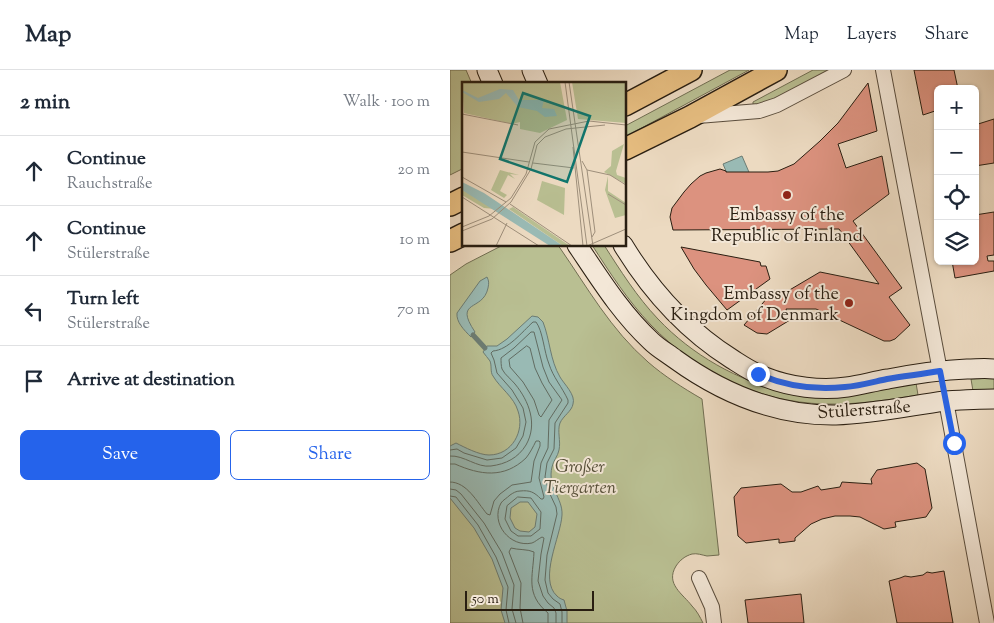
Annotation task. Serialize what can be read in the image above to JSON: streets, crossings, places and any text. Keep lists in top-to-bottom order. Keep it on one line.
{"streets":{"main road":["Stülerstraße"]},"parks":["Großer Tiergarten"],"places":["Embassy of the Republic of Finland","Embassy of the Kingdom of Denmark"],"scale_bar":"50 m","page":{"header":"Map","nav":["Map","Layers","Share"],"heading":["2 min","Walk · 100 m"],"map_buttons":["+","−"],"list":[["Continue","Rauchstraße","20 m"],["Continue","Stülerstraße","10 m"],["Turn left","Stülerstraße","70 m"],"Arrive at destination"],"buttons":["Save","Share"],"scale":"50 m"}}
